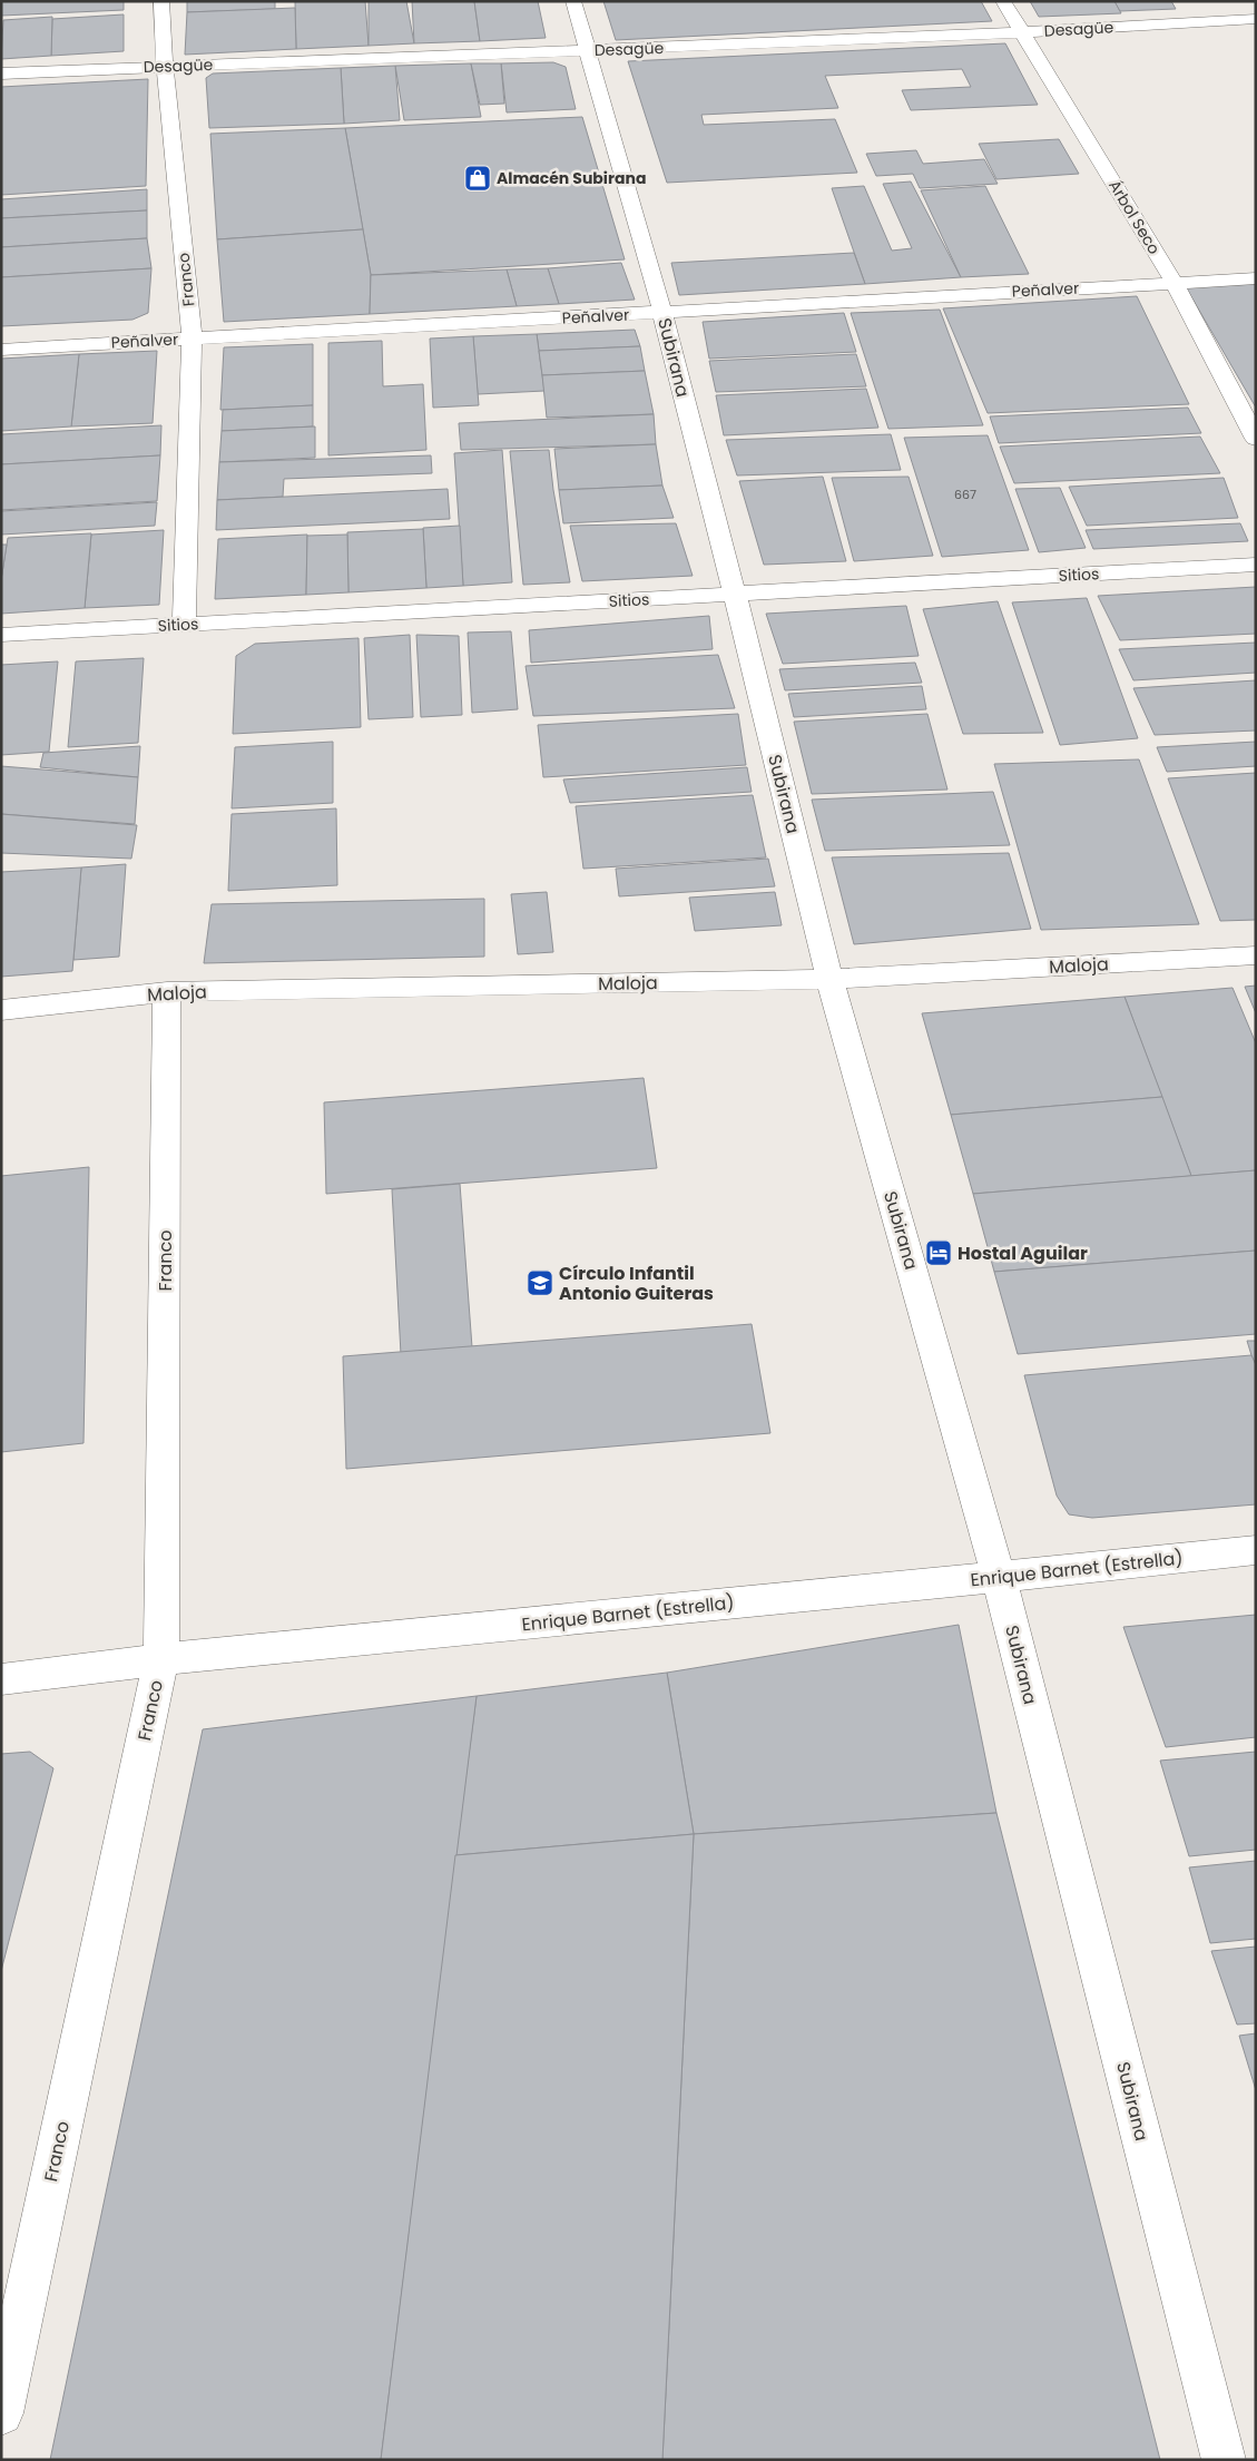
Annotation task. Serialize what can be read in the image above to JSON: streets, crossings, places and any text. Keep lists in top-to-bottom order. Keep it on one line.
{"streets":{"street":["Desagüe","Árbol Seco","Franco","Peñalver","Subirana","Sitios","Maloja","Enrique Barnet (Estrella)"]},"crossings":[["Desagüe","Árbol Seco"],["Desagüe","Franco"],["Desagüe","Subirana"],["Árbol Seco","Peñalver"],["Franco","Peñalver"],["Franco","Sitios"],["Franco","Maloja"],["Franco","Enrique Barnet (Estrella)"],["Peñalver","Subirana"],["Subirana","Sitios"],["Subirana","Maloja"],["Subirana","Enrique Barnet (Estrella)"]],"places":{"shop":["Almacén Subirana"],"hotel":["Hostal Aguilar"],"school or university":["Círculo Infantil Antonio Guiteras"]},"house_numbers":["667"]}
